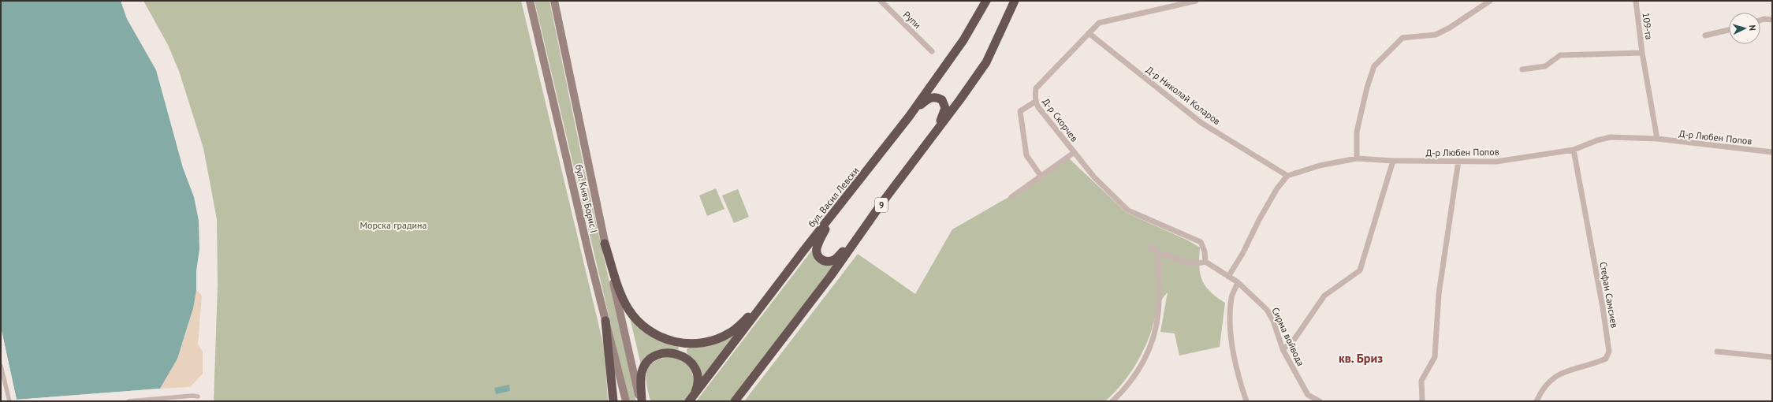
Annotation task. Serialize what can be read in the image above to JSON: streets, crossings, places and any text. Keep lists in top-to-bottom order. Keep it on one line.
{"streets":{"highway":["бул. Васил Левски","9"],"main road":["бул. Княз Борис I"],"street":["Рупи","109-та","Д-р Николай Коларов","Д-р Скорчев","Д-р Любен Попов","Стефан Самсиев","Сирма войвода"]},"crossings":[["109-та","Д-р Любен Попов"],["Д-р Николай Коларов","Д-р Скорчев"],["Д-р Николай Коларов","Д-р Любен Попов"],["Д-р Скорчев","Сирма войвода"],["Д-р Любен Попов","Стефан Самсиев"]],"districts":["кв. Бриз"],"parks":["Морска градина"],"north":"right"}
